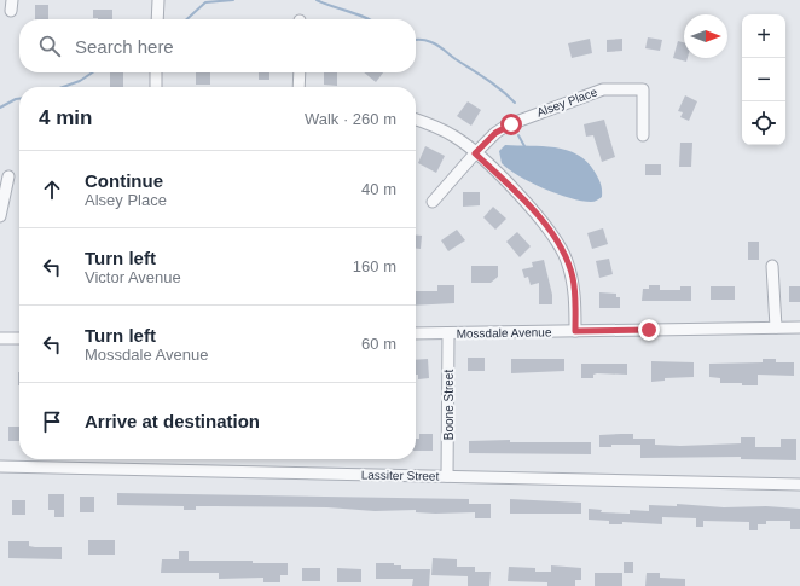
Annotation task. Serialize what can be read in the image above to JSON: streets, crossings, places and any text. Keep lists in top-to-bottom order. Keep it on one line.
{"streets":{"street":["Alsey Place","Mossdale Avenue","Boone Street","Lassiter Street"]},"crossings":[["Mossdale Avenue","Boone Street"],["Boone Street","Lassiter Street"]],"north":"right","page":{"map_buttons":["+","−"],"search":"Search here","heading":["4 min","Walk · 260 m"],"list":[["Continue","Alsey Place","40 m"],["Turn left","Victor Avenue","160 m"],["Turn left","Mossdale Avenue","60 m"],"Arrive at destination"]}}
